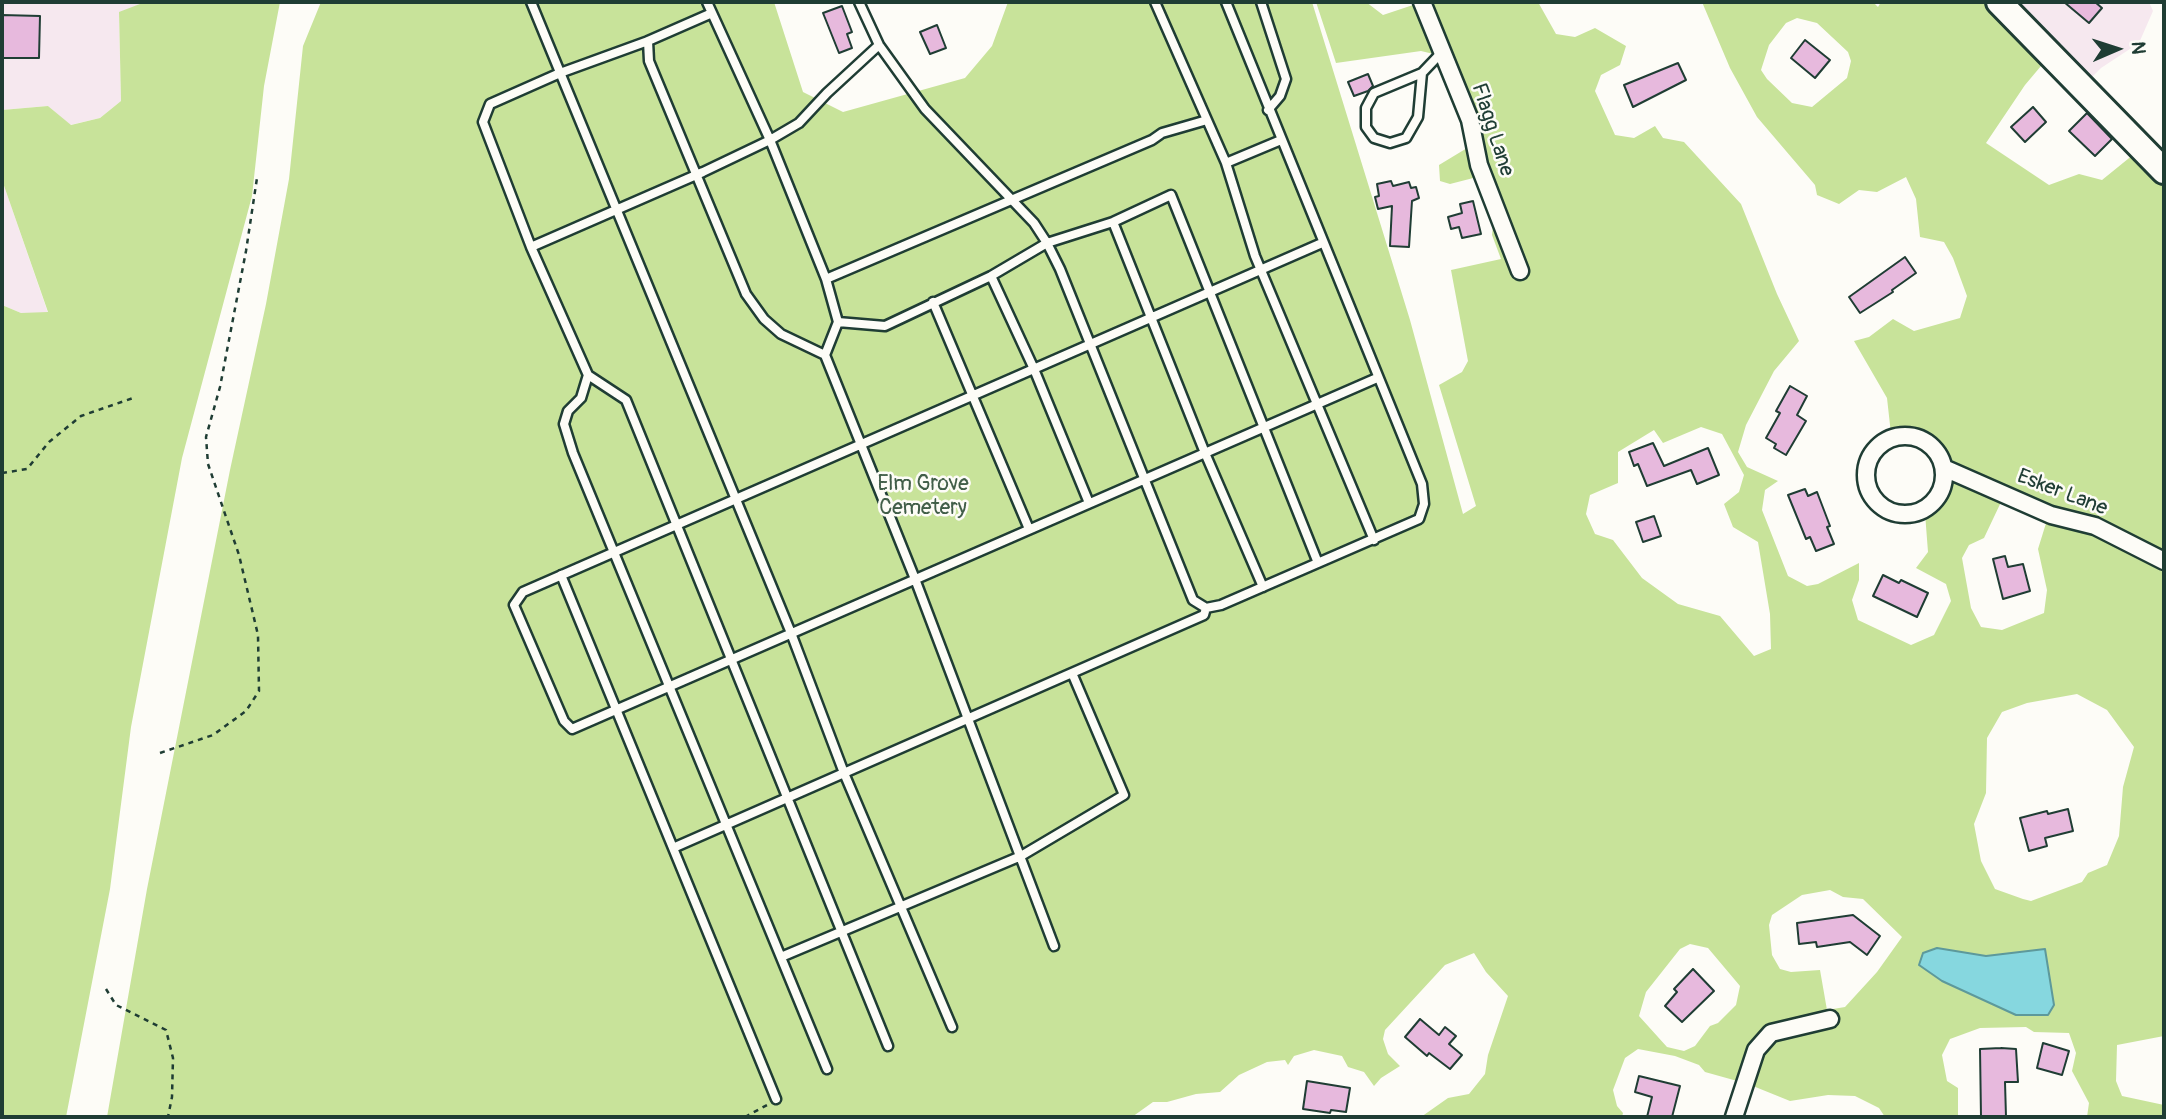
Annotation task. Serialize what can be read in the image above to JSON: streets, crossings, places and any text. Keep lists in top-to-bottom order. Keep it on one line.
{"streets":{"street":["Flagg Lane","Esker Lane"]},"parks":["Elm Grove Cemetery"],"north":"right"}
